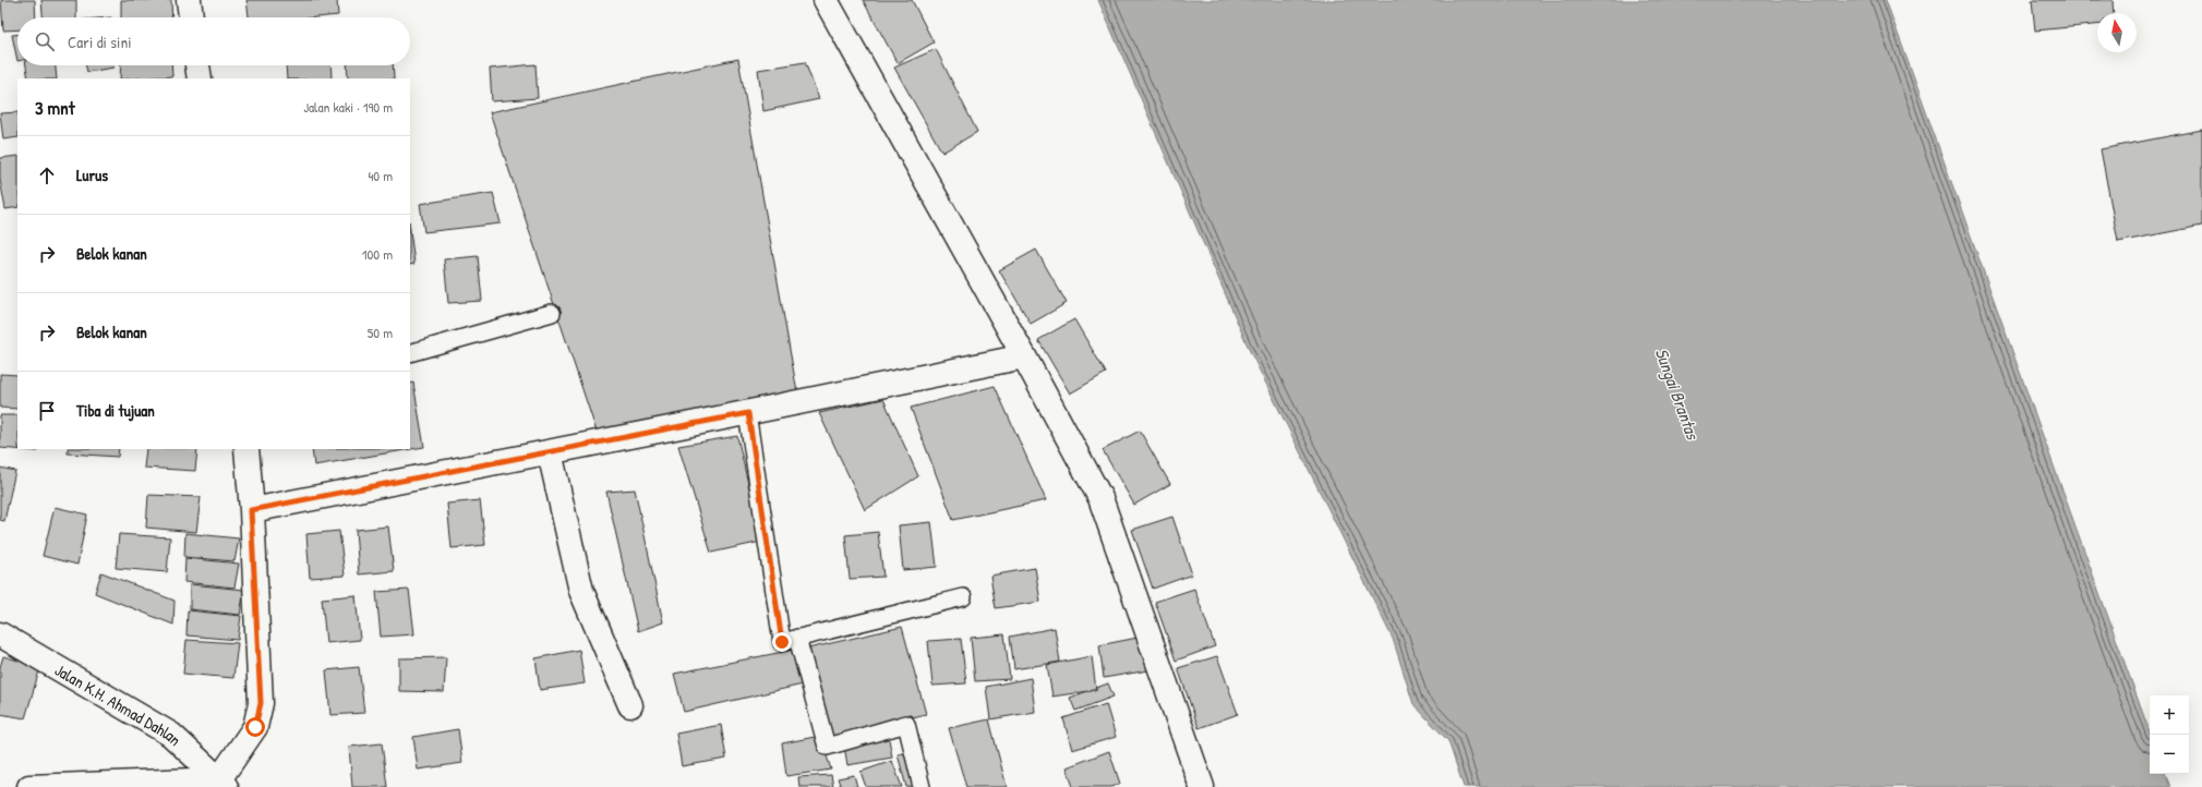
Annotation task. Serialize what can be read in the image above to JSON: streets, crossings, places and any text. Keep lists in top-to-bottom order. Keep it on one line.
{"streets":{"street":["Jalan K.H. Ahmad Dahlan"]},"water":["Sungai Brantas"],"north":"top","page":{"search":"Cari di sini","heading":["3 mnt","Jalan kaki · 190 m"],"list":[["Lurus","40 m"],["Belok kanan","100 m"],["Belok kanan","50 m"],"Tiba di tujuan"],"map_buttons":["+","−"]}}
